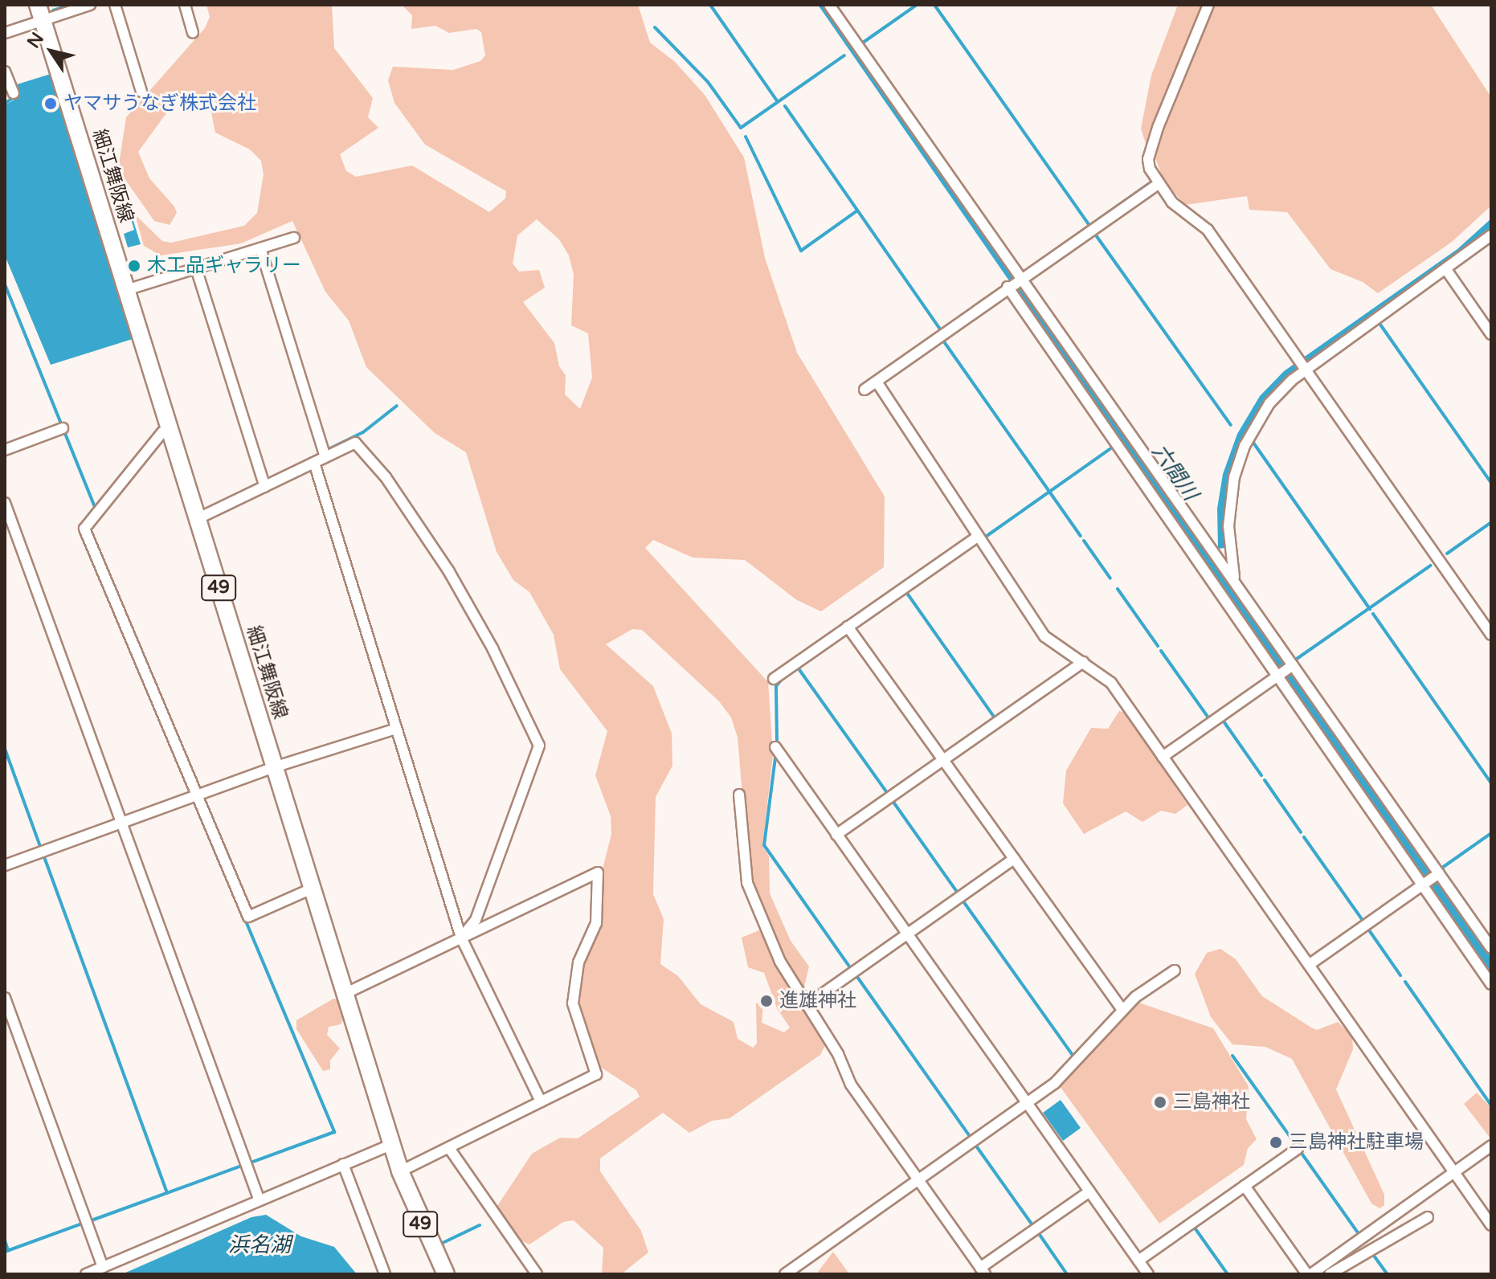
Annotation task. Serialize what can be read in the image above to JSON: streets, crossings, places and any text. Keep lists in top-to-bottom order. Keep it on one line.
{"streets":{"main road":["細江舞阪線","49"]},"water":["六間川","浜名湖"],"places":["ヤマサうなぎ株式会社","木工品ギャラリー","進雄神社","三島神社","三島神社駐車場"],"north":"top left"}
